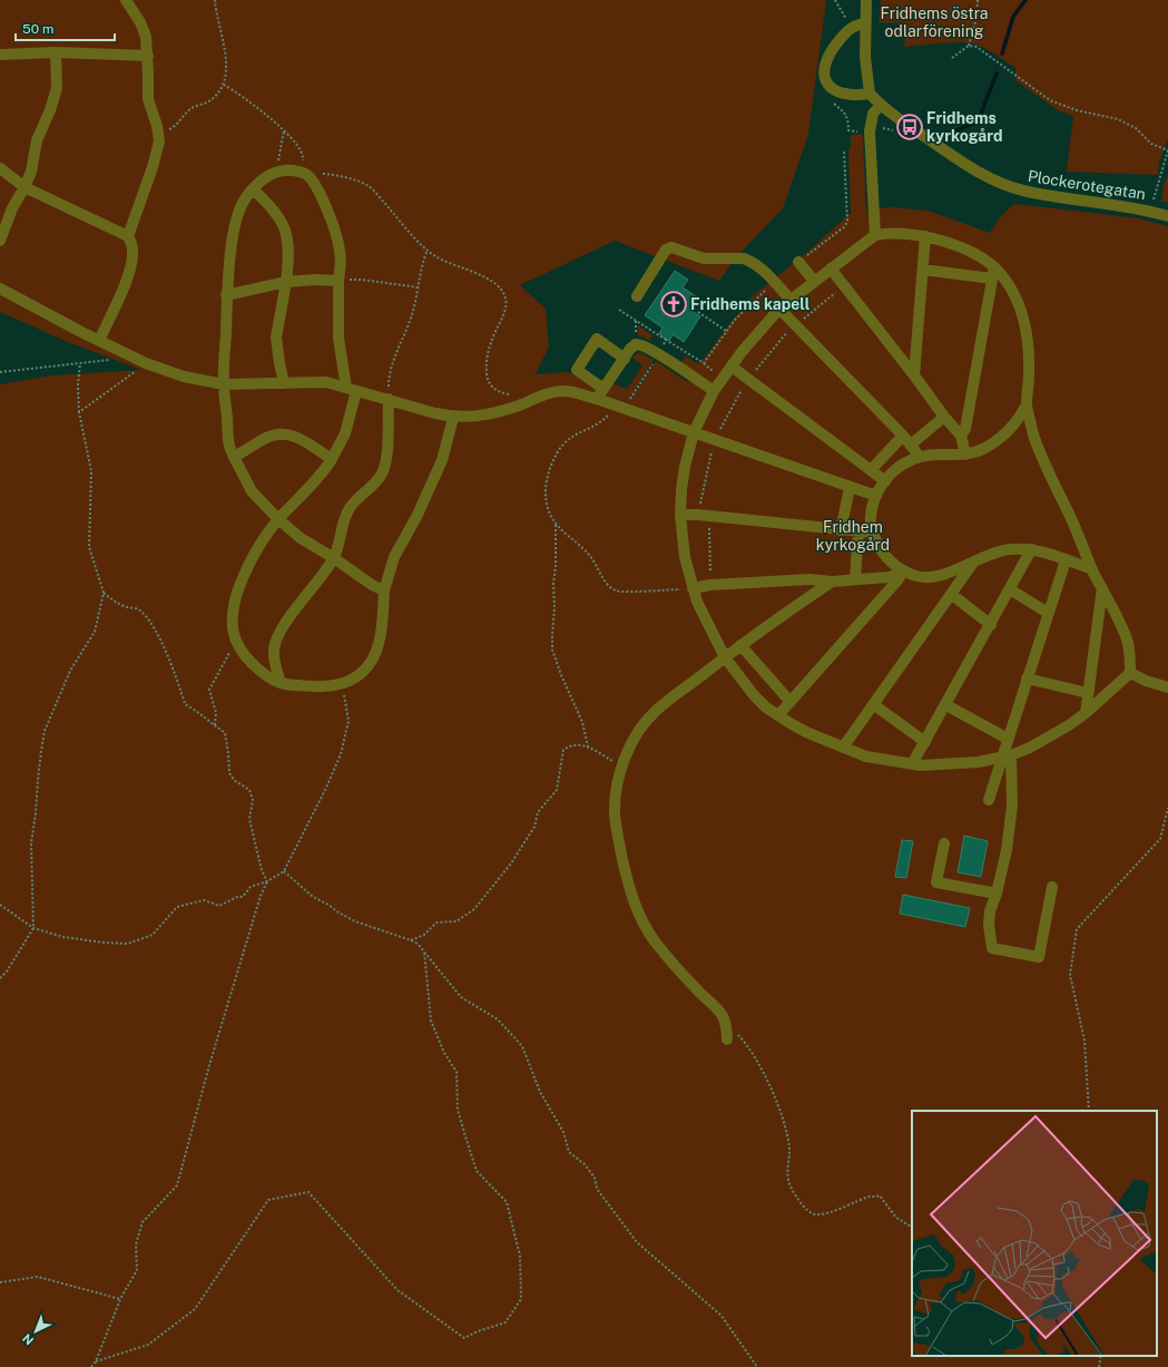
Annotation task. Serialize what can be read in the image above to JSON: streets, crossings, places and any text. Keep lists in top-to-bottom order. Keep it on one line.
{"streets":{"street":["Plockerotegatan"]},"parks":["Fridhems östra odlarförening","Fridhem kyrkogård"],"places":{"bus stop":["Fridhems kyrkogård"],"church":["Fridhems kapell"]},"scale_bar":"50 m","north":"bottom left"}
